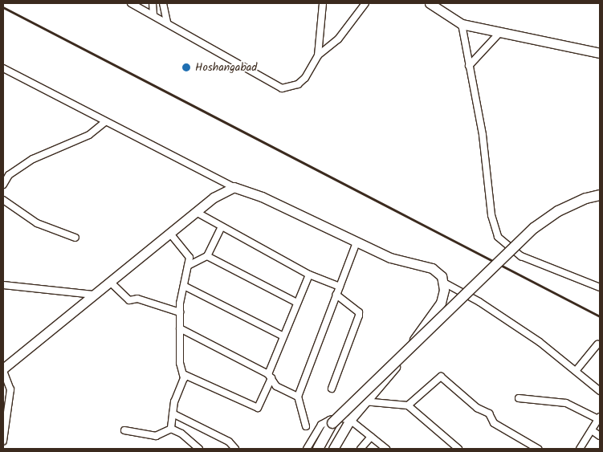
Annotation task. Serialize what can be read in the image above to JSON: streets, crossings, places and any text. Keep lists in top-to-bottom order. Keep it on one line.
{"places":["Hoshangabad"]}
